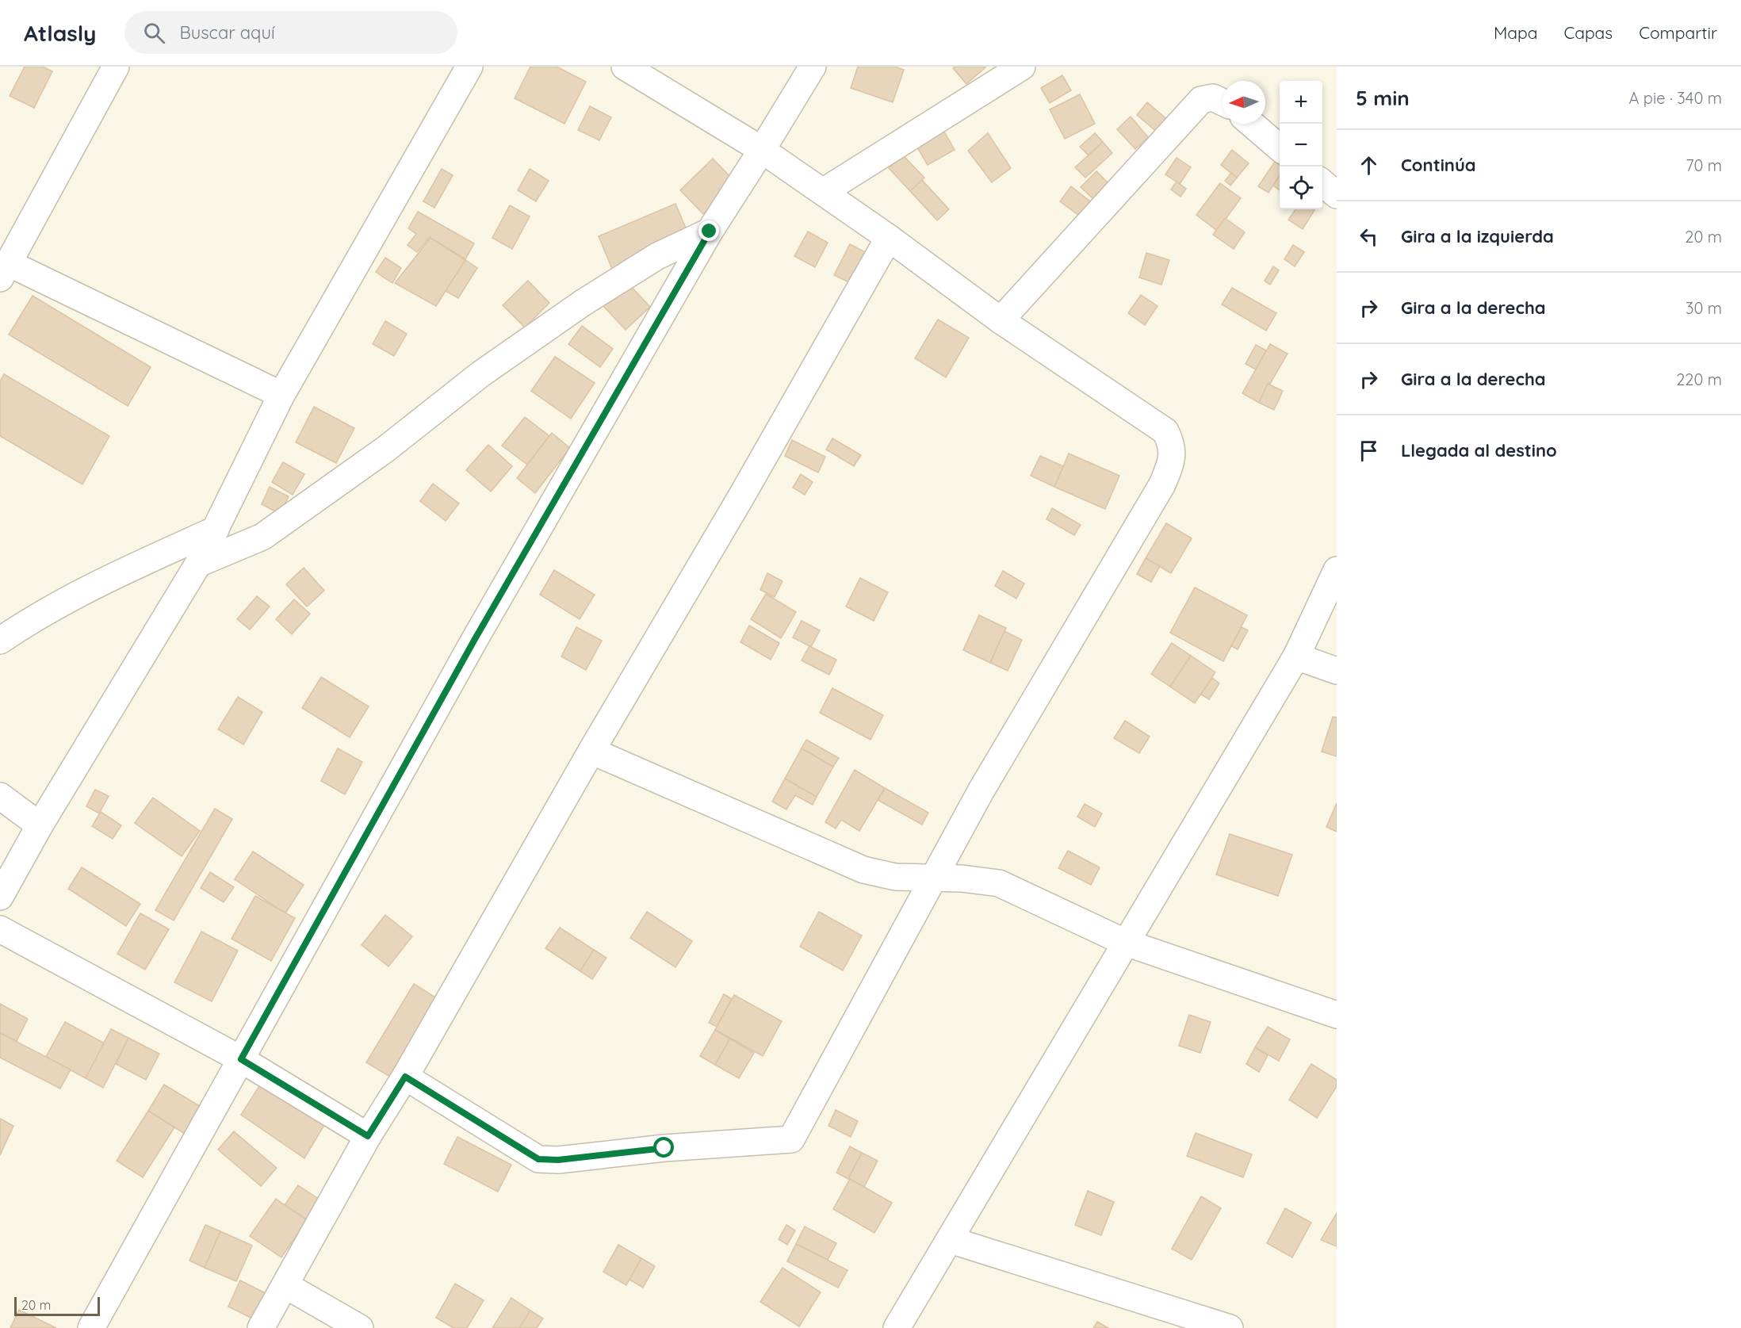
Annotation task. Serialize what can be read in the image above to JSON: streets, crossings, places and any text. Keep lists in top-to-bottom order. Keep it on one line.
{"scale_bar":"20 m","north":"left","page":{"header":"Atlasly","search":"Buscar aquí","nav":["Mapa","Capas","Compartir"],"heading":["5 min","A pie · 340 m"],"map_buttons":["+","−"],"list":[["Continúa","70 m"],["Gira a la izquierda","20 m"],["Gira a la derecha","30 m"],["Gira a la derecha","220 m"],"Llegada al destino"],"scale":"20 m"}}
